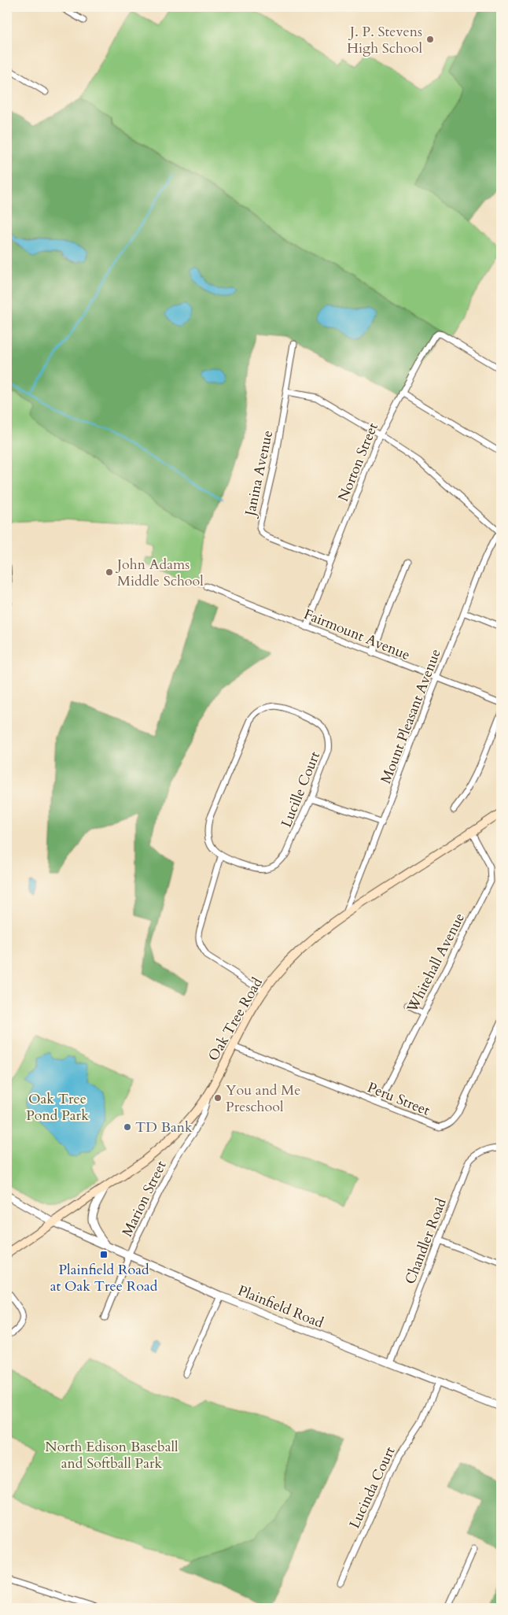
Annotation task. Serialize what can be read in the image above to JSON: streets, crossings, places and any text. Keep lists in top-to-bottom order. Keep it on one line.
{"streets":{"main road":["Oak Tree Road"],"street":["Norton Street","Janina Avenue","Fairmount Avenue","Mount Pleasant Avenue","Lucille Court","Whitehall Avenue","Peru Street","Marion Street","Chandler Road","Plainfield Road","Lucinda Court"]},"crossings":[["Norton Street","Janina Avenue"],["Norton Street","Fairmount Avenue"],["Fairmount Avenue","Mount Pleasant Avenue"],["Mount Pleasant Avenue","Oak Tree Road"],["Whitehall Avenue","Oak Tree Road"],["Whitehall Avenue","Peru Street"],["Oak Tree Road","Peru Street"],["Oak Tree Road","Marion Street"],["Oak Tree Road","Plainfield Road"],["Marion Street","Plainfield Road"],["Chandler Road","Plainfield Road"],["Plainfield Road","Lucinda Court"]],"parks":["Oak Tree Pond Park","North Edison Baseball and Softball Park"],"places":{"other":["J. P. Stevens High School","John Adams Middle School","You and Me Preschool","TD Bank"],"transit":["Plainfield Road at Oak Tree Road"]}}
